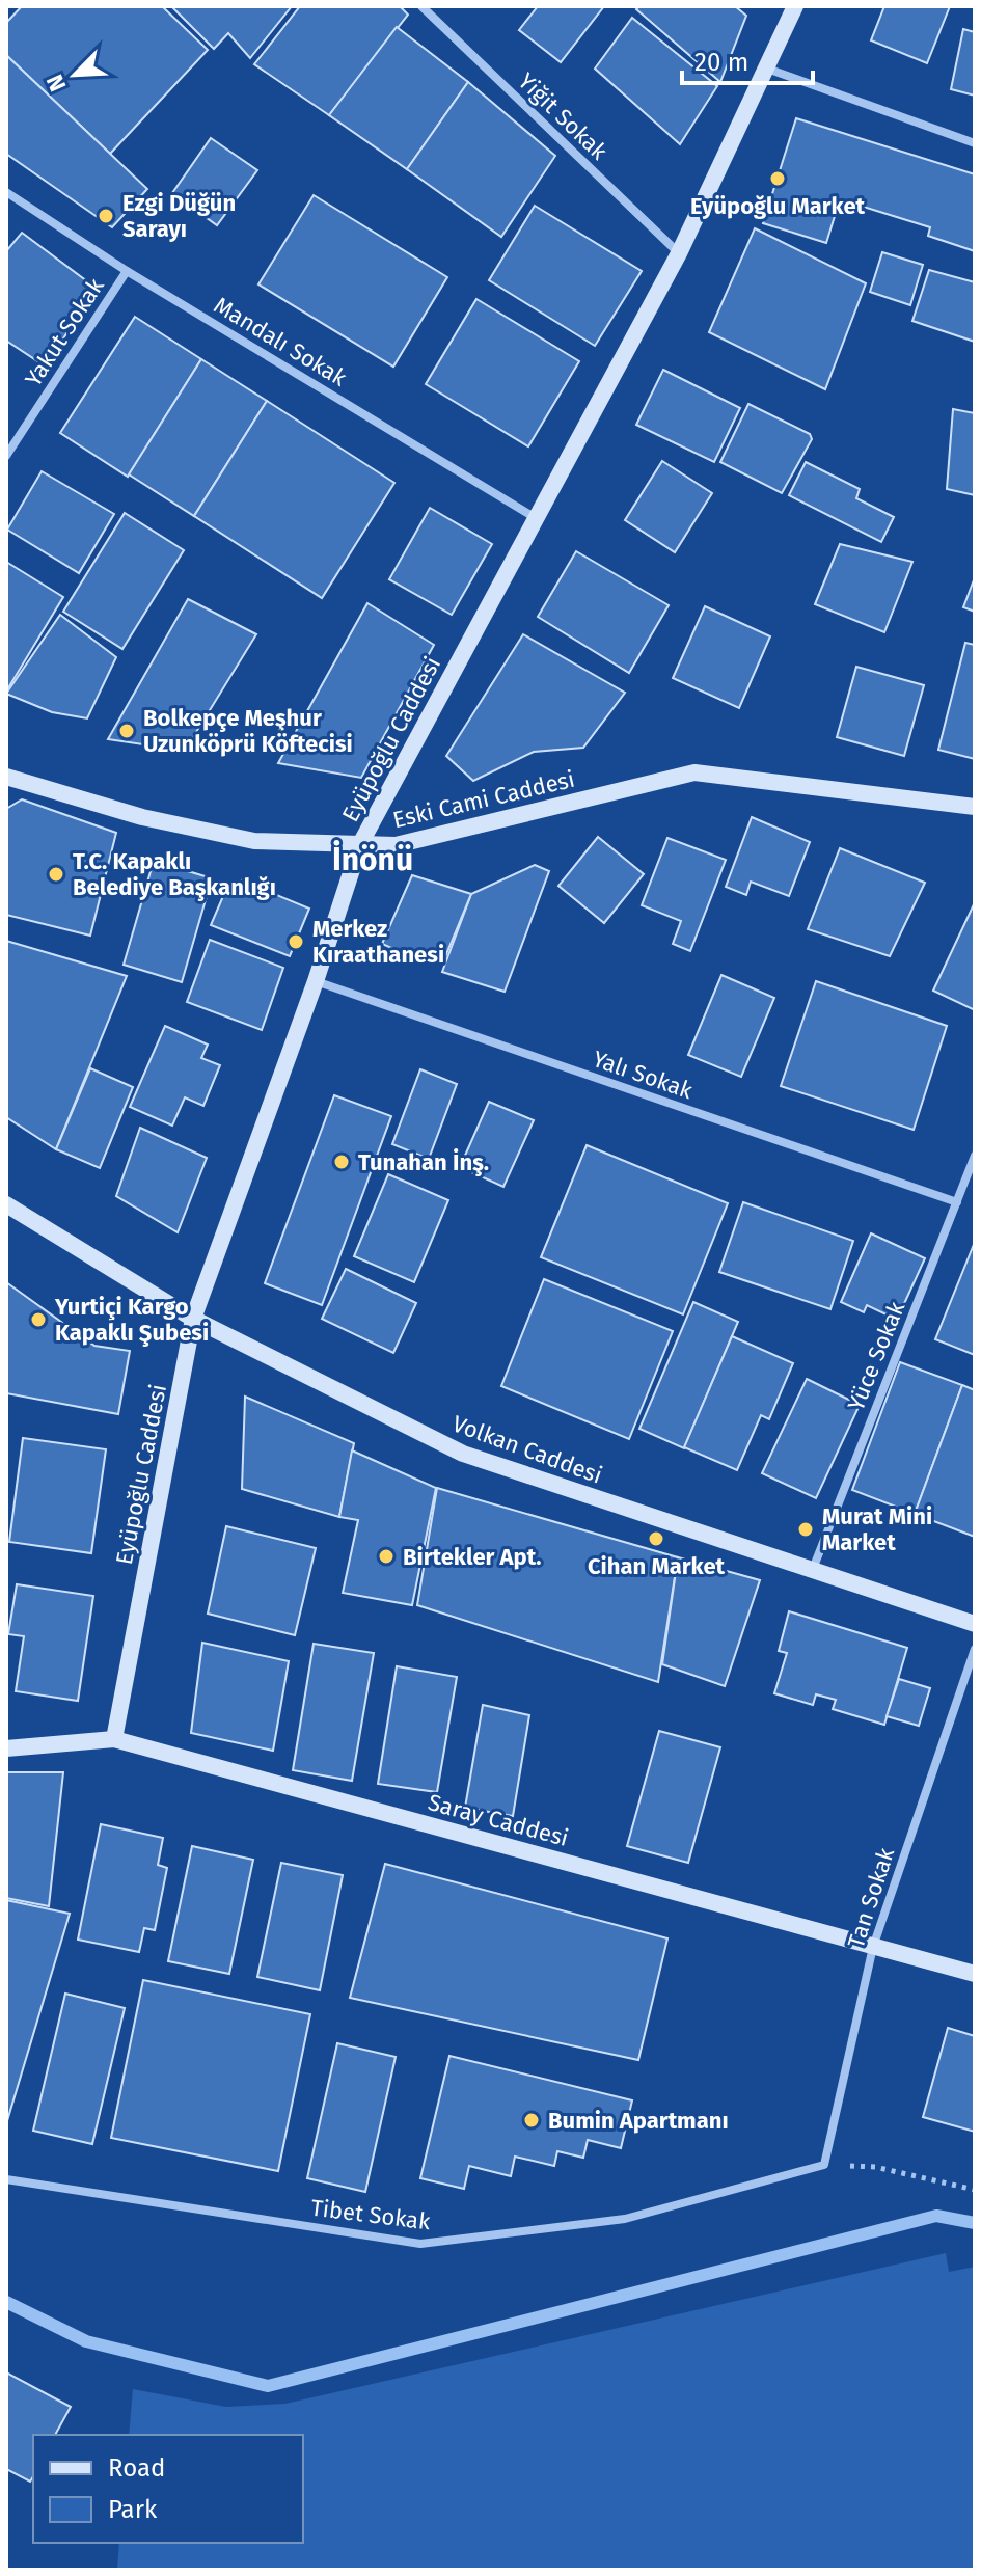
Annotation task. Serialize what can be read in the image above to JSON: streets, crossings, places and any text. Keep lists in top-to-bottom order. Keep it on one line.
{"streets":{"street":["Yiğit Sokak","Yakut Sokak","Mandalı Sokak","Eyüpoğlu Caddesi","Eski Cami Caddesi","Yalı Sokak","Yüce Sokak","Volkan Caddesi","Saray Caddesi","Tan Sokak","Tibet Sokak"]},"crossings":[["Yiğit Sokak","Eyüpoğlu Caddesi"],["Yakut Sokak","Mandalı Sokak"],["Mandalı Sokak","Eyüpoğlu Caddesi"],["Eyüpoğlu Caddesi","Eski Cami Caddesi"],["Eyüpoğlu Caddesi","Yalı Sokak"],["Eyüpoğlu Caddesi","Volkan Caddesi"],["Eyüpoğlu Caddesi","Saray Caddesi"],["Yalı Sokak","Yüce Sokak"],["Yüce Sokak","Volkan Caddesi"],["Saray Caddesi","Tan Sokak"],["Tan Sokak","Tibet Sokak"]],"districts":["İnönü"],"places":["Eyüpoğlu Market","Ezgi Düğün Sarayı","Bolkepçe Meşhur Uzunköprü Köftecisi","T.C. Kapaklı Belediye Başkanlığı","Merkez Kıraathanesi","Tunahan İnş.","Yurtiçi Kargo Kapaklı Şubesi","Murat Mini Market","Cihan Market","Birtekler Apt.","Bumin Apartmanı"],"legend":["Road","Park"],"scale_bar":"20 m","north":"bottom left"}
